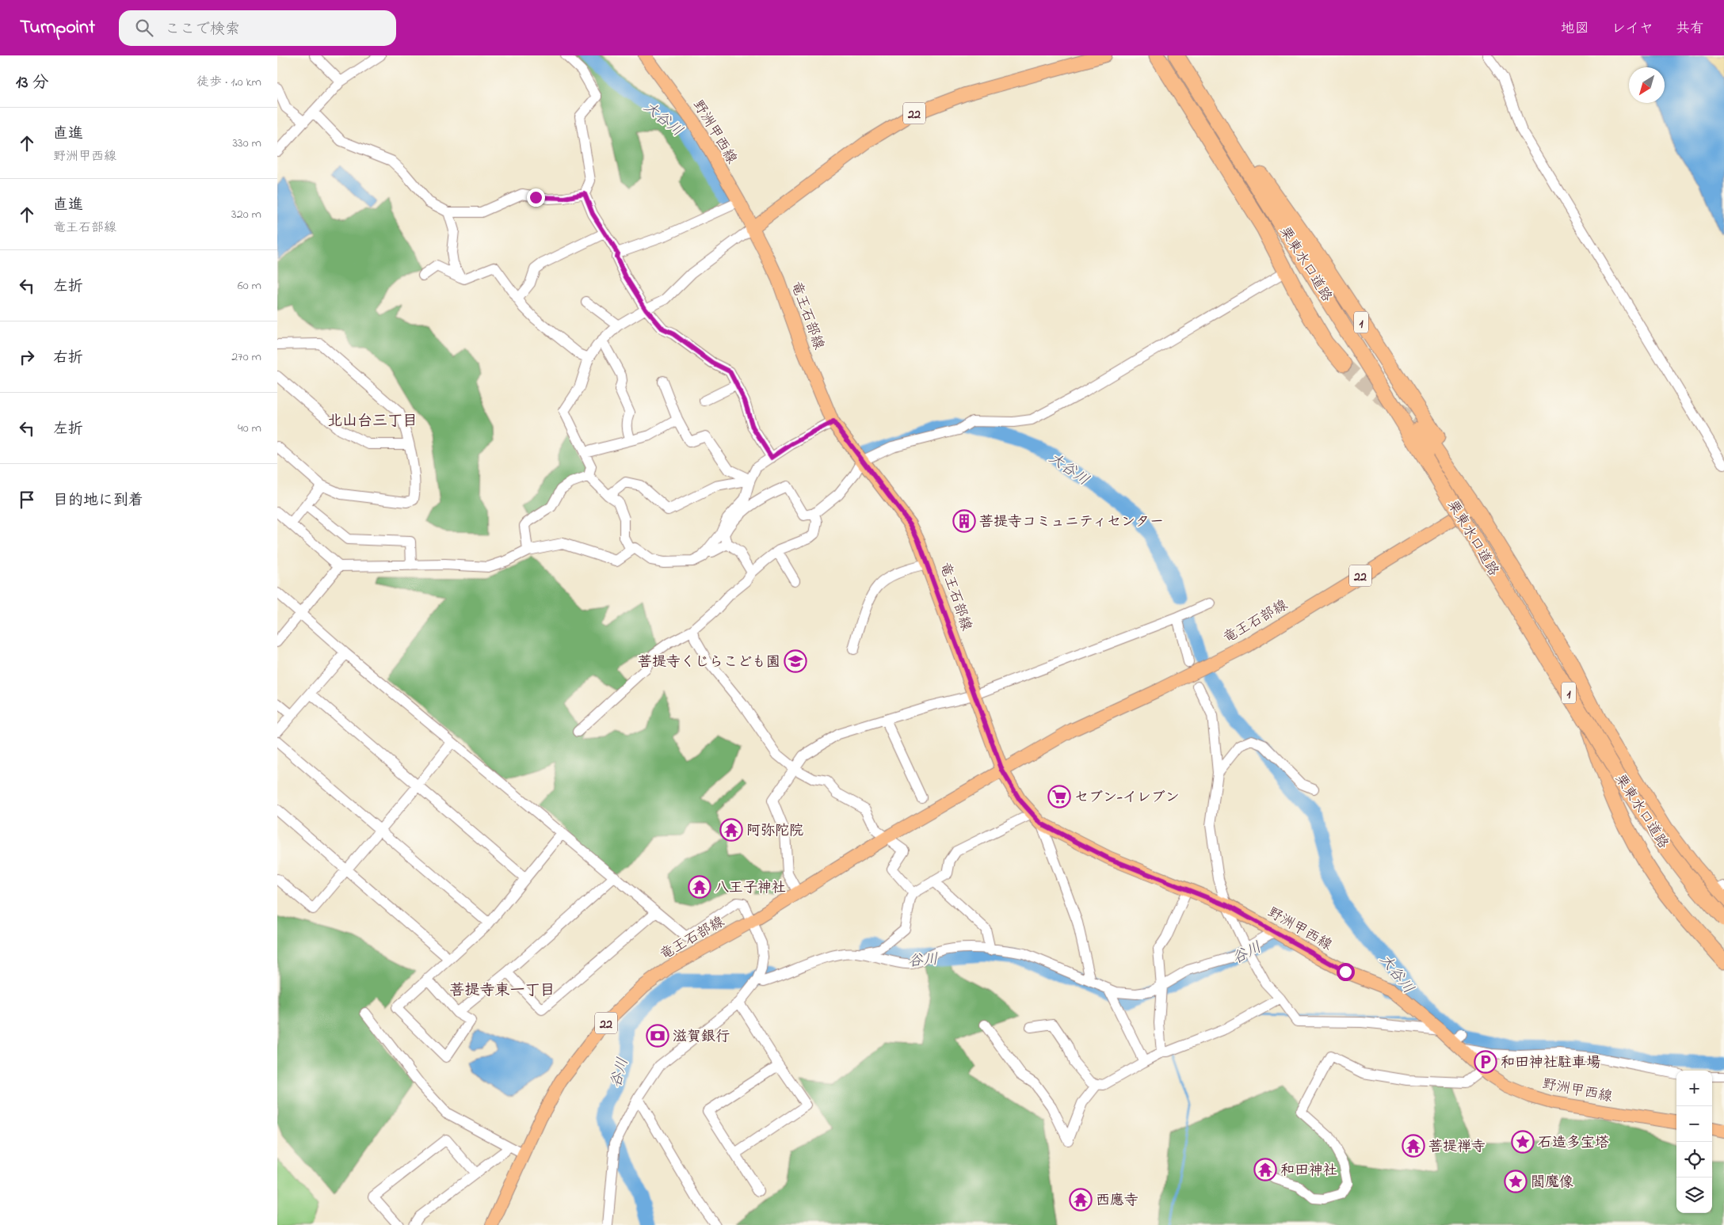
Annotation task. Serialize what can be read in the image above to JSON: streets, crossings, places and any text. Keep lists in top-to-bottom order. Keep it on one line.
{"streets":{"highway":["栗東水口道路","1"],"main road":["22","野洲甲西線","竜王石部線"]},"crossings":[["22","野洲甲西線"],["22","竜王石部線"],["野洲甲西線","竜王石部線"],["栗東水口道路","竜王石部線"],["栗東水口道路","1"]],"districts":["北山台三丁目","菩提寺東一丁目"],"water":["大谷川","谷川"],"places":{"building":["菩提寺コミュニティセンター"],"school or university":["菩提寺くじらこども園"],"supermarket":["セブン-イレブン"],"temple":["阿弥陀院","八王子神社","菩提禅寺","和田神社","西應寺"],"bank":["滋賀銀行"],"parking":["和田神社駐車場"],"place":["石造多宝塔","閻魔像"]},"north":"bottom left","page":{"header":"Turnpoint","search":"ここで検索","nav":["地図","レイヤ","共有"],"heading":["13 分","徒歩 · 1.0 km"],"list":[["直進","野洲甲西線","330 m"],["直進","竜王石部線","320 m"],["左折","60 m"],["右折","270 m"],["左折","40 m"],"目的地に到着"],"map_buttons":["+","−"]}}
